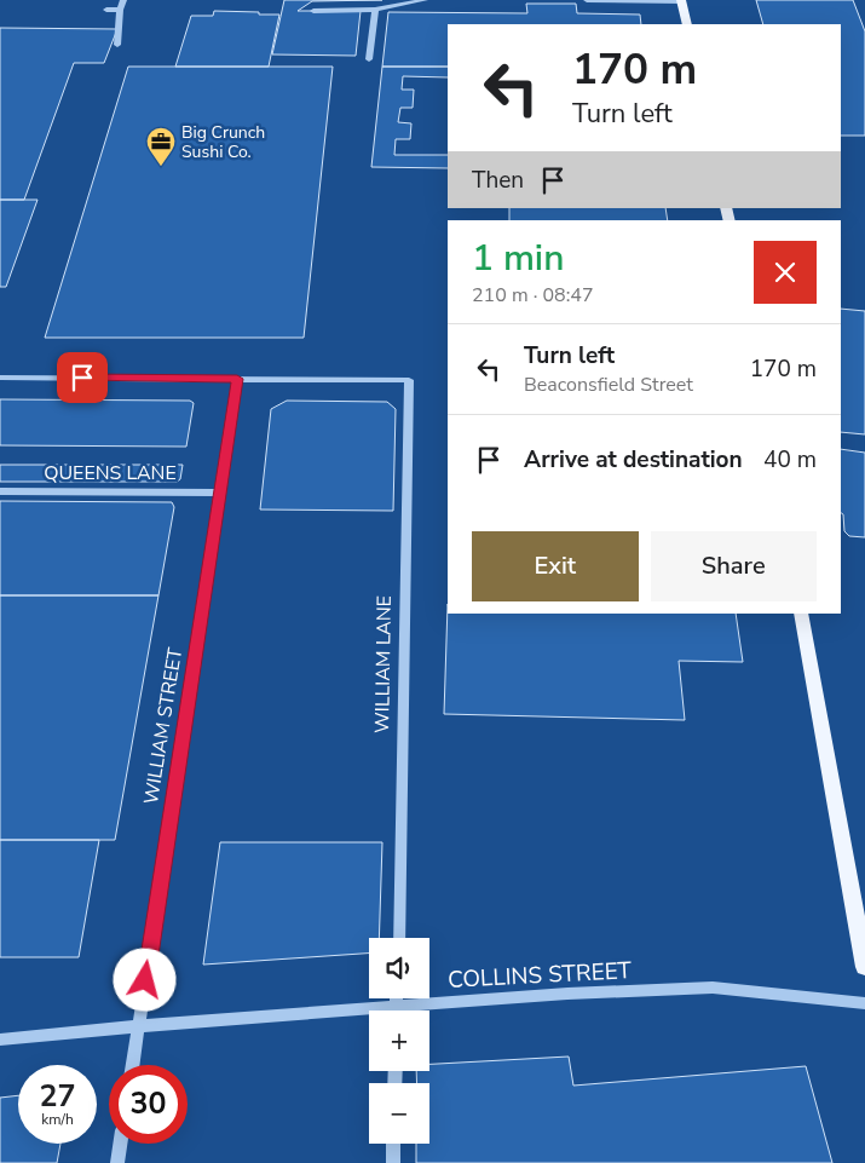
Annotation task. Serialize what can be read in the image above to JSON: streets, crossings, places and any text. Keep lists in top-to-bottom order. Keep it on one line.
{"streets":{"street":["QUEENS LANE","WILLIAM LANE","WILLIAM STREET","COLLINS STREET"]},"crossings":[["QUEENS LANE","WILLIAM STREET"],["WILLIAM LANE","WILLIAM STREET"],["WILLIAM STREET","COLLINS STREET"]],"places":{"office":["Big Crunch Sushi Co."]},"page":{"turn":["170 m","Turn left"],"then":"Then","heading":["1 min","210 m · 08:47"],"list":[{"name":"Turn left","note":"Beaconsfield Street","value":"170 m"},{"name":"Arrive at destination","value":"40 m"}],"buttons":["Exit","Share"],"map_buttons":["+","−"],"speed":"27 km/h","limit":"30"}}
